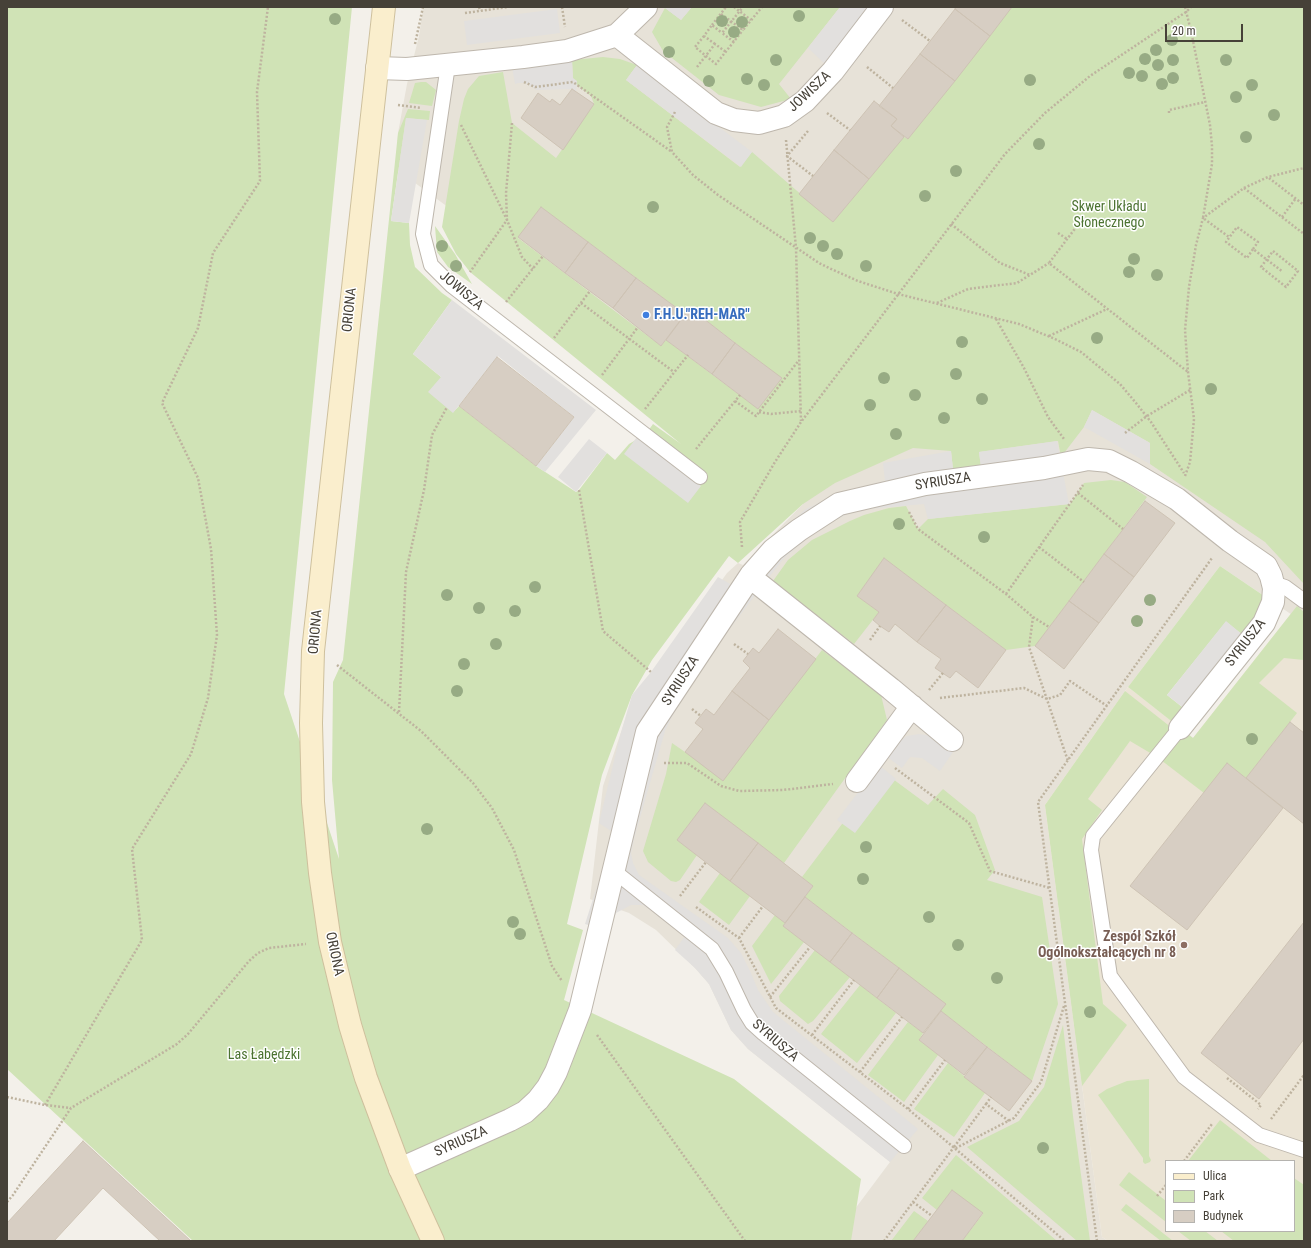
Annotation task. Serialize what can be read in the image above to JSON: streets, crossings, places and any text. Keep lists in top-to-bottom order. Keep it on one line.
{"streets":{"street":["JOWISZA","ORIONA","SYRIUSZA"]},"crossings":[["ORIONA","SYRIUSZA"]],"parks":["Skwer Układu Słonecznego","Las Łabędzki"],"places":["F.H.U.\"REH-MAR\"","Zespół Szkół Ogólnokształcących nr 8"],"legend":["Ulica","Park","Budynek"],"scale_bar":"20 m"}
